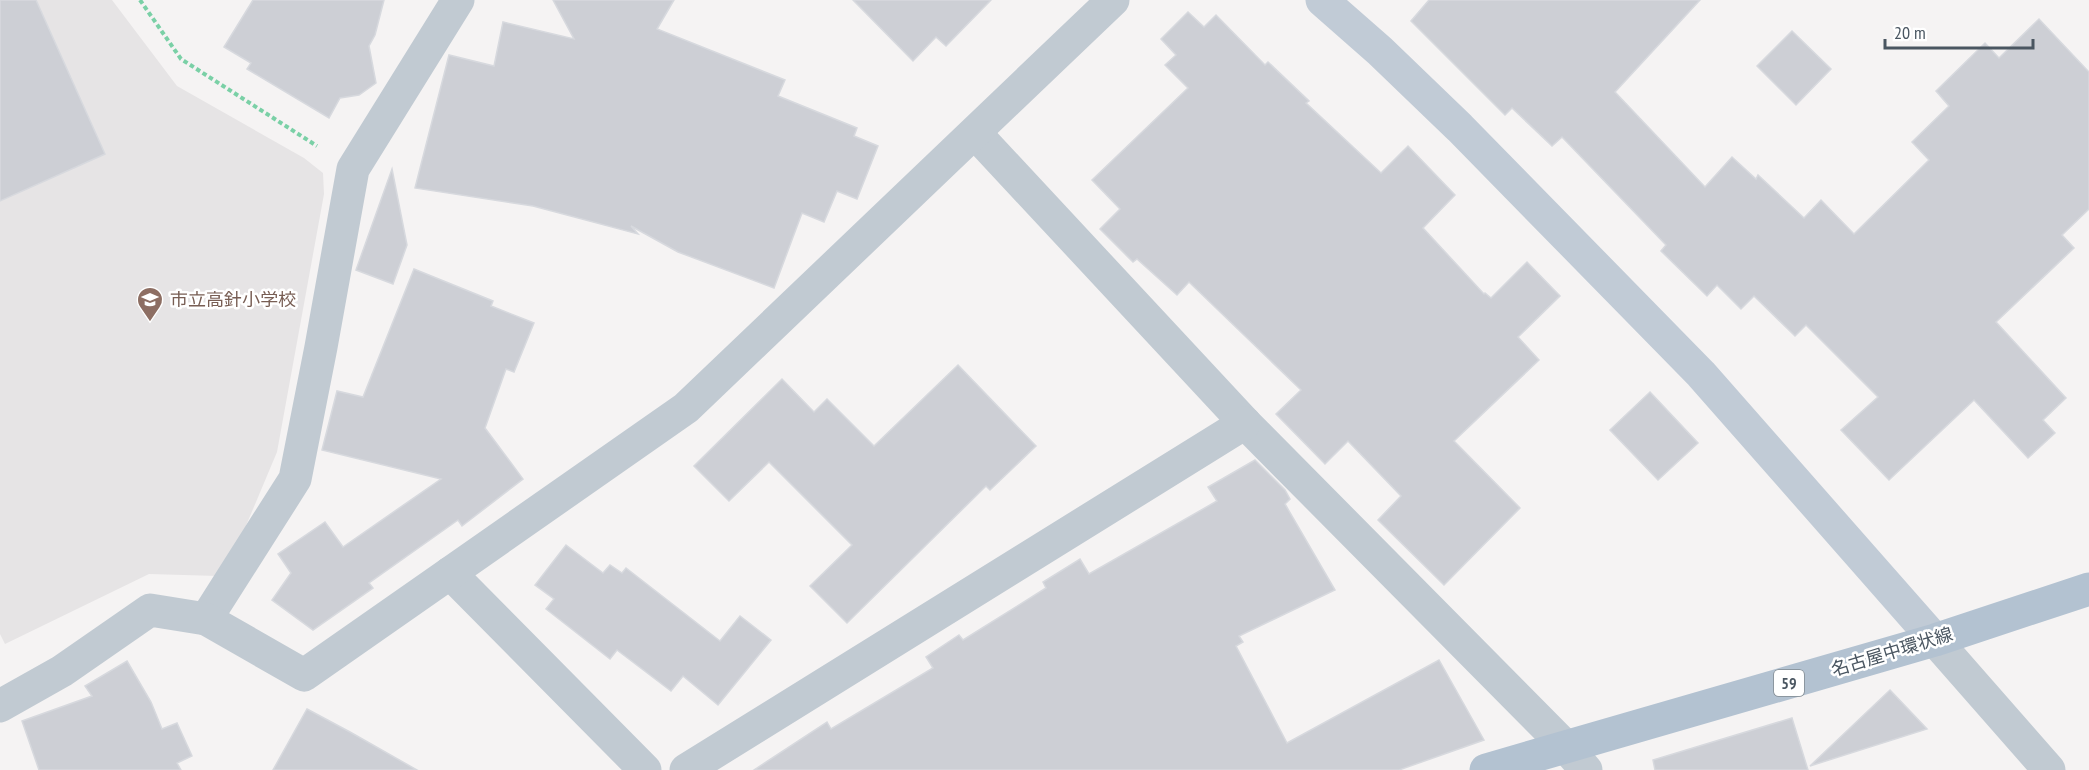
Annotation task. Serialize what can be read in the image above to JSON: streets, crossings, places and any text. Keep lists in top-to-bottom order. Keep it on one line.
{"streets":{"main road":["名古屋中環状線","59"]},"places":{"school or university":["市立高針小学校"]},"scale_bar":"20 m"}
